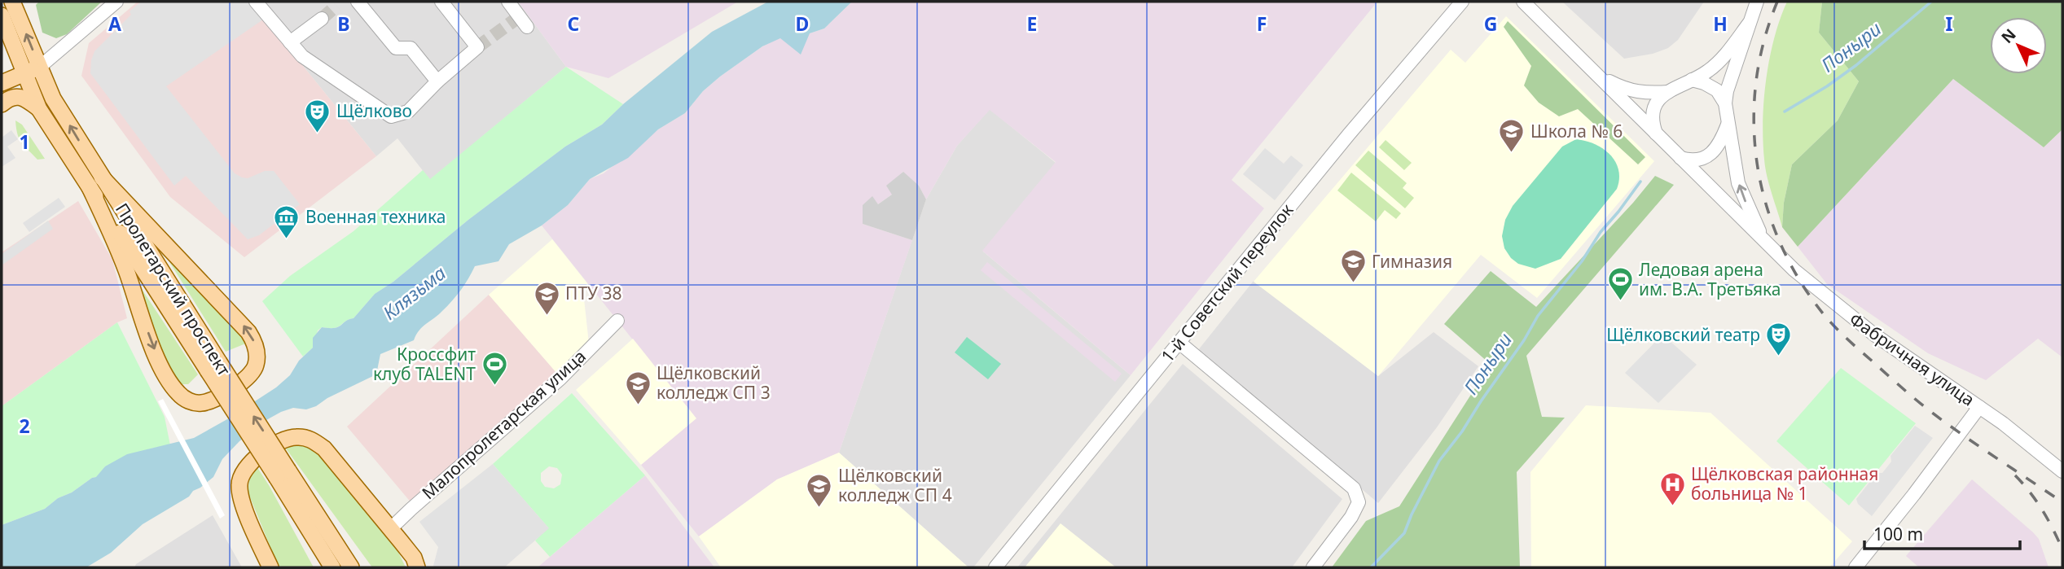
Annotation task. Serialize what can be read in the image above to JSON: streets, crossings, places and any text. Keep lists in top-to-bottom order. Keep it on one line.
{"streets":{"main road":["Пролетарский проспект"],"street":["1-й Советский переулок","Фабричная улица","Малопролетарская улица"]},"water":["Поныри","Клязьма"],"places":{"theatre":["Щёлково","Щёлковский театр"],"school or university":["Школа № 6","Гимназия","ПТУ 38","Щёлковский колледж СП 3","Щёлковский колледж СП 4"],"museum":["Военная техника"],"sports":["Ледовая арена им. В.А. Третьяка","Кроссфит клуб TALENT"],"hospital":["Щёлковская районная больница № 1"]},"scale_bar":"100 m","north":"top left","grid":{"columns":["A","B","C","D","E","F","G","H","I"],"rows":["1","2"]}}
